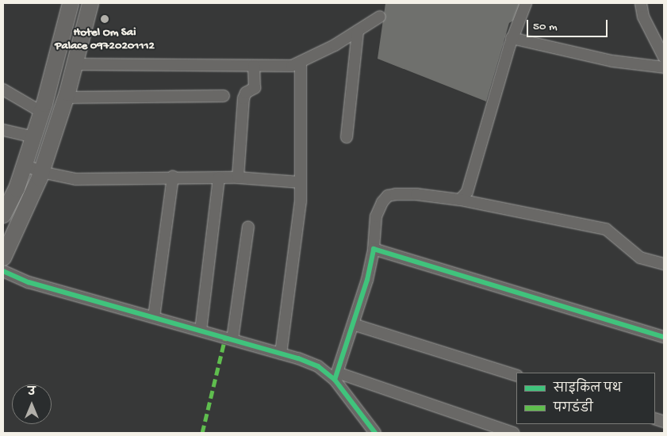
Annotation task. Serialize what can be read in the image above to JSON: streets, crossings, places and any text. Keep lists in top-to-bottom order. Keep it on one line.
{"places":["Hotel Om Sai Palace 09720201112"],"legend":["साइकिल पथ","पगडंडी"],"scale_bar":"50 m","north":"top"}
